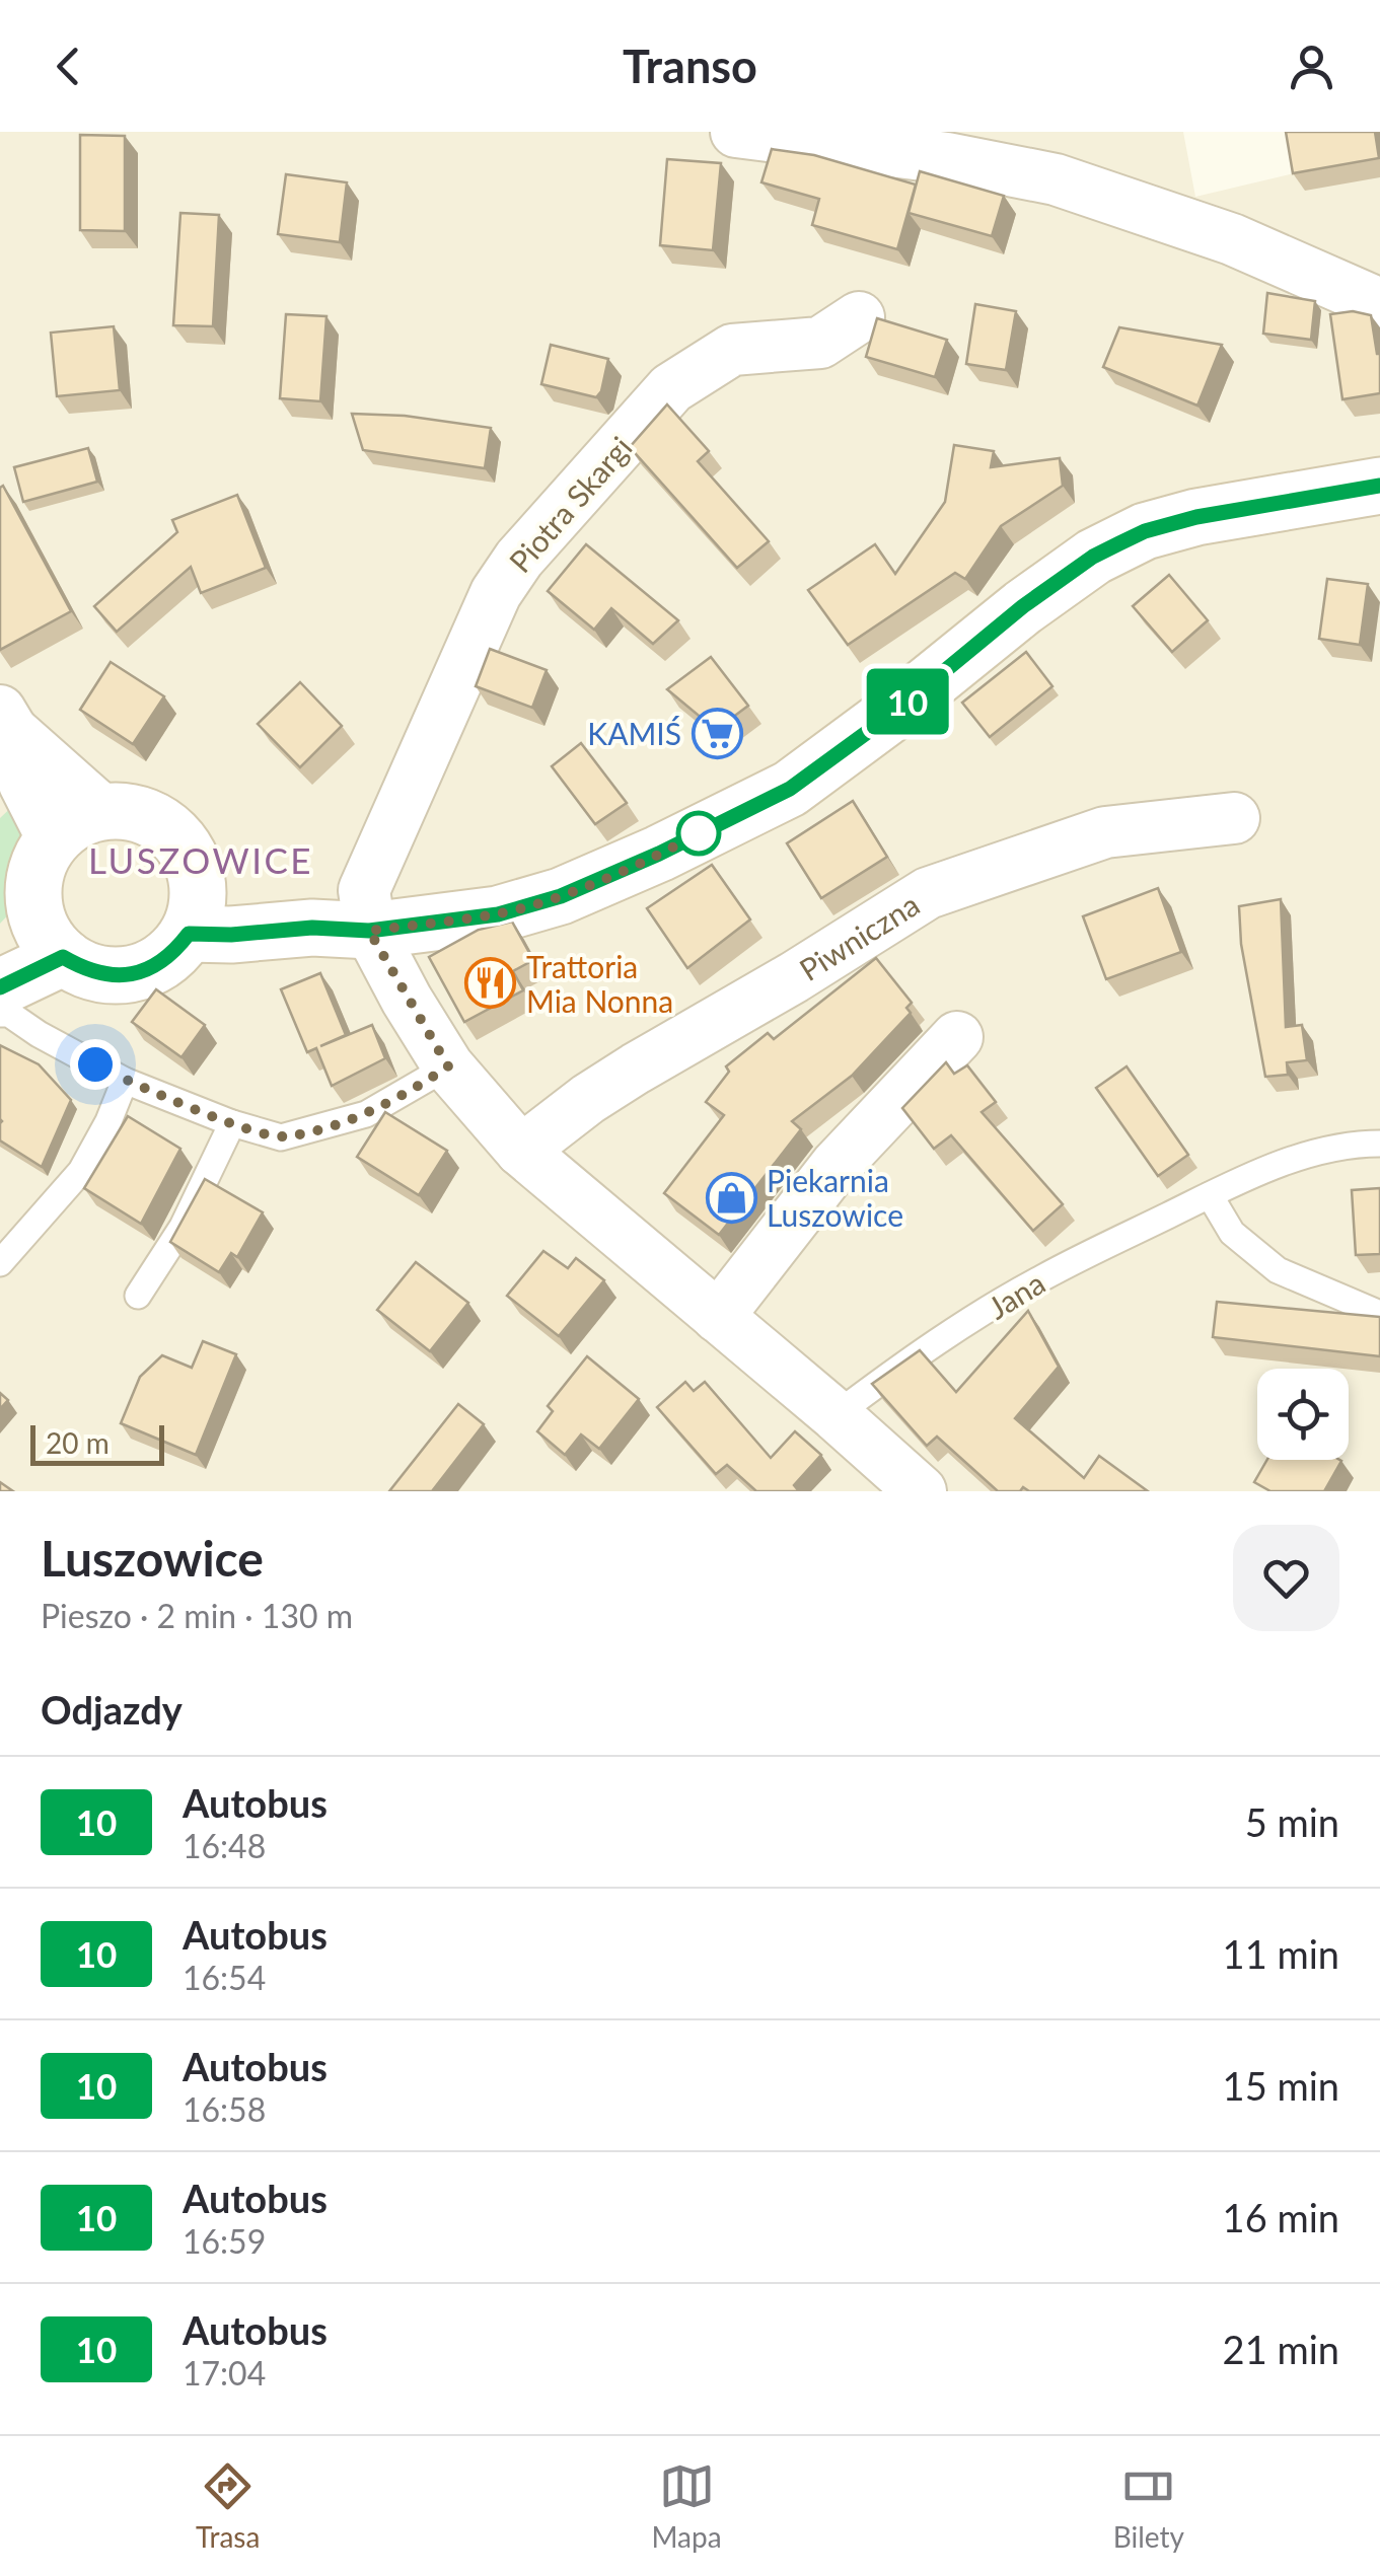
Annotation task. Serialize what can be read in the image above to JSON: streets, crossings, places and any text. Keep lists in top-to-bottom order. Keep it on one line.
{"streets":{"street":["Piotra Skargi","Piwniczna"],"lane":["Jana"]},"districts":["LUSZOWICE"],"places":{"supermarket":["KAMIŚ"],"restaurant":["Trattoria Mia Nonna"],"shop":["Piekarnia Luszowice"]},"lines":["bus line 10"],"scale_bar":"20 m","page":{"header":"Transo","on_map":"10","scale":"20 m","heading":[["Luszowice","Pieszo · 2 min · 130 m"],"Odjazdy"],"list":[{"mark":"10","name":"Autobus","note":"16:48","value":"5 min"},{"mark":"10","name":"Autobus","note":"16:54","value":"11 min"},{"mark":"10","name":"Autobus","note":"16:58","value":"15 min"},{"mark":"10","name":"Autobus","note":"16:59","value":"16 min"},{"mark":"10","name":"Autobus","note":"17:04","value":"21 min"}],"tabs":["Trasa","Mapa","Bilety"]}}
